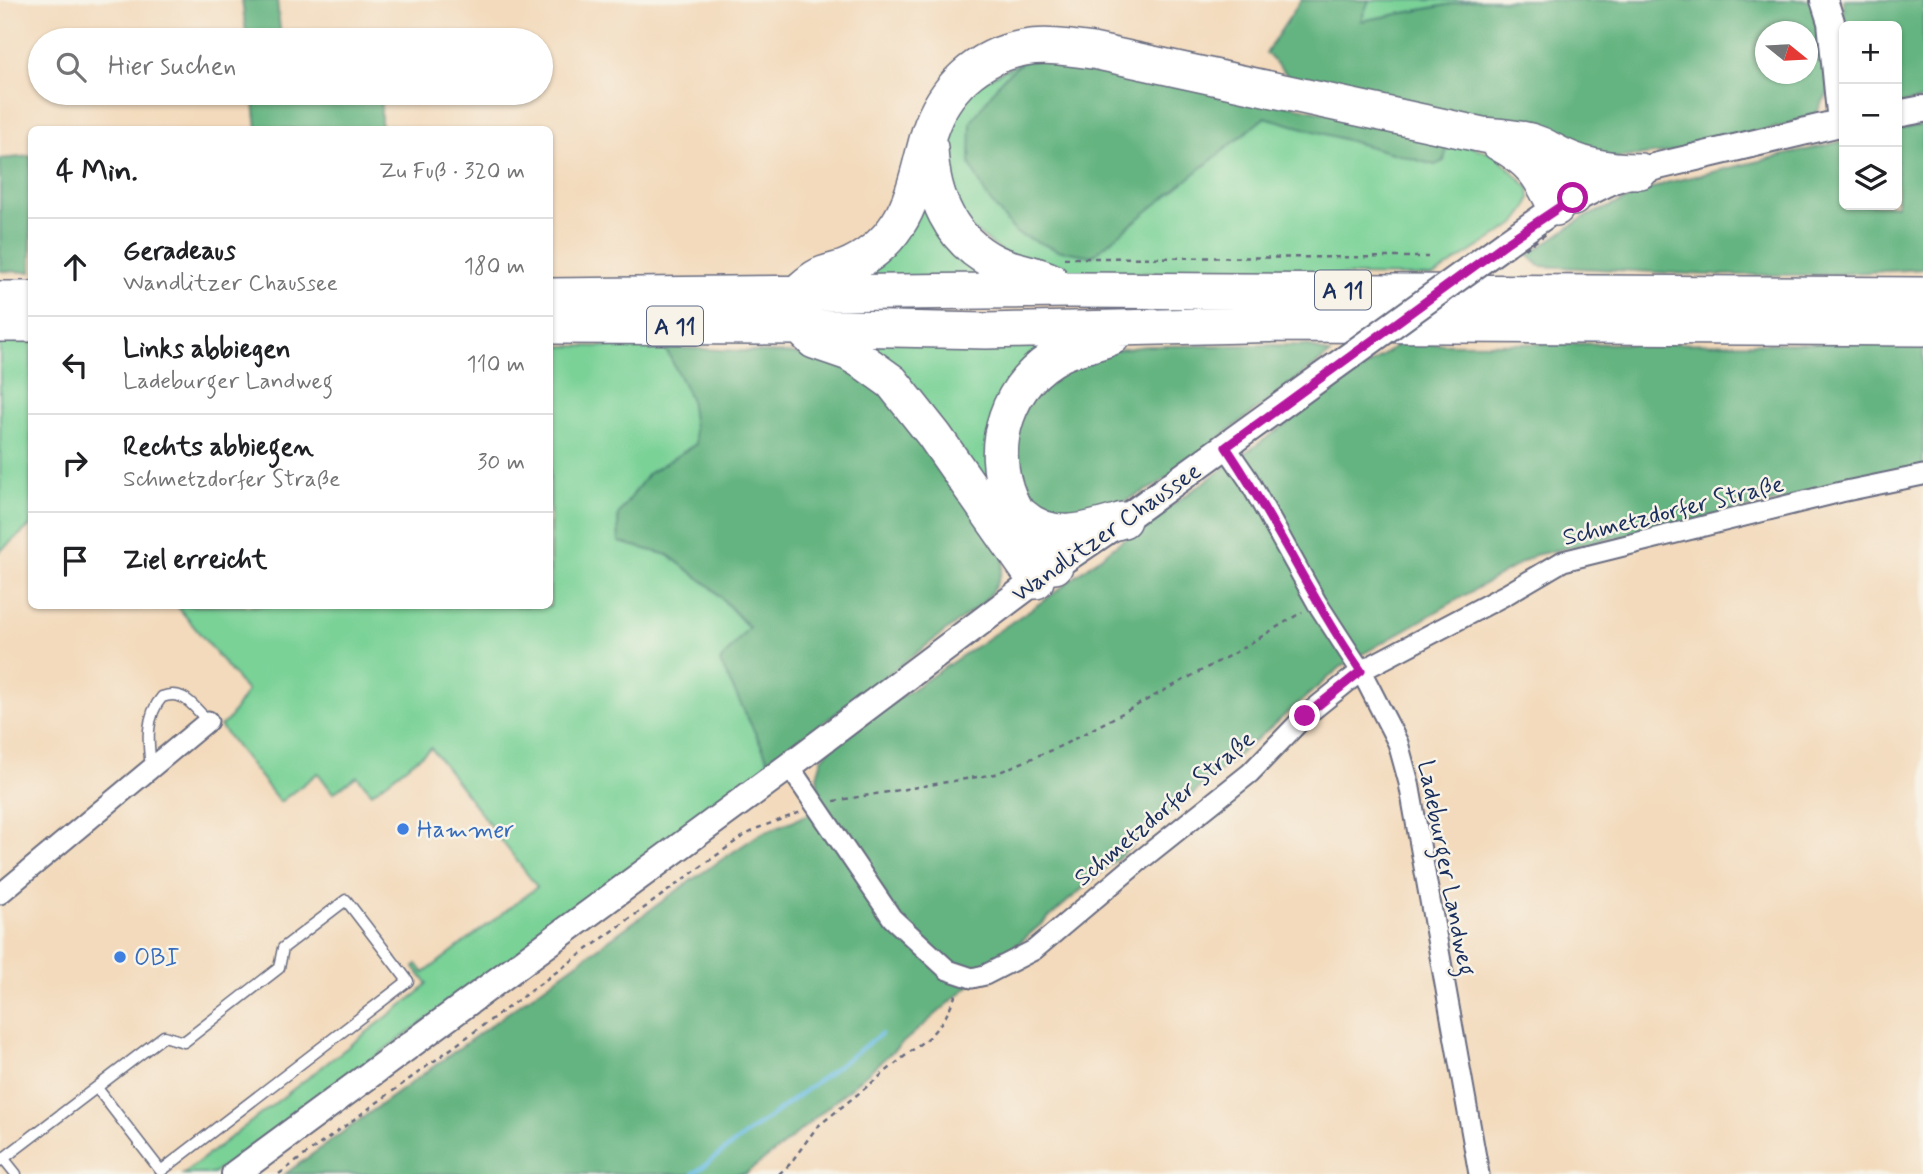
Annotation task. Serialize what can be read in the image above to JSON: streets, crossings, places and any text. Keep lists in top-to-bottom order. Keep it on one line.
{"streets":{"highway":["A 11"],"main road":["Wandlitzer Chaussee"],"street":["Schmetzdorfer Straße","Ladeburger Landweg"]},"crossings":[["Schmetzdorfer Straße","Ladeburger Landweg"],["Wandlitzer Chaussee","Ladeburger Landweg"]],"places":["Hammer","OBI"],"north":"right","page":{"map_buttons":["+","−"],"search":"Hier suchen","heading":["4 Min.","Zu Fuß · 320 m"],"list":[["Geradeaus","Wandlitzer Chaussee","180 m"],["Links abbiegen","Ladeburger Landweg","110 m"],["Rechts abbiegen","Schmetzdorfer Straße","30 m"],"Ziel erreicht"]}}
